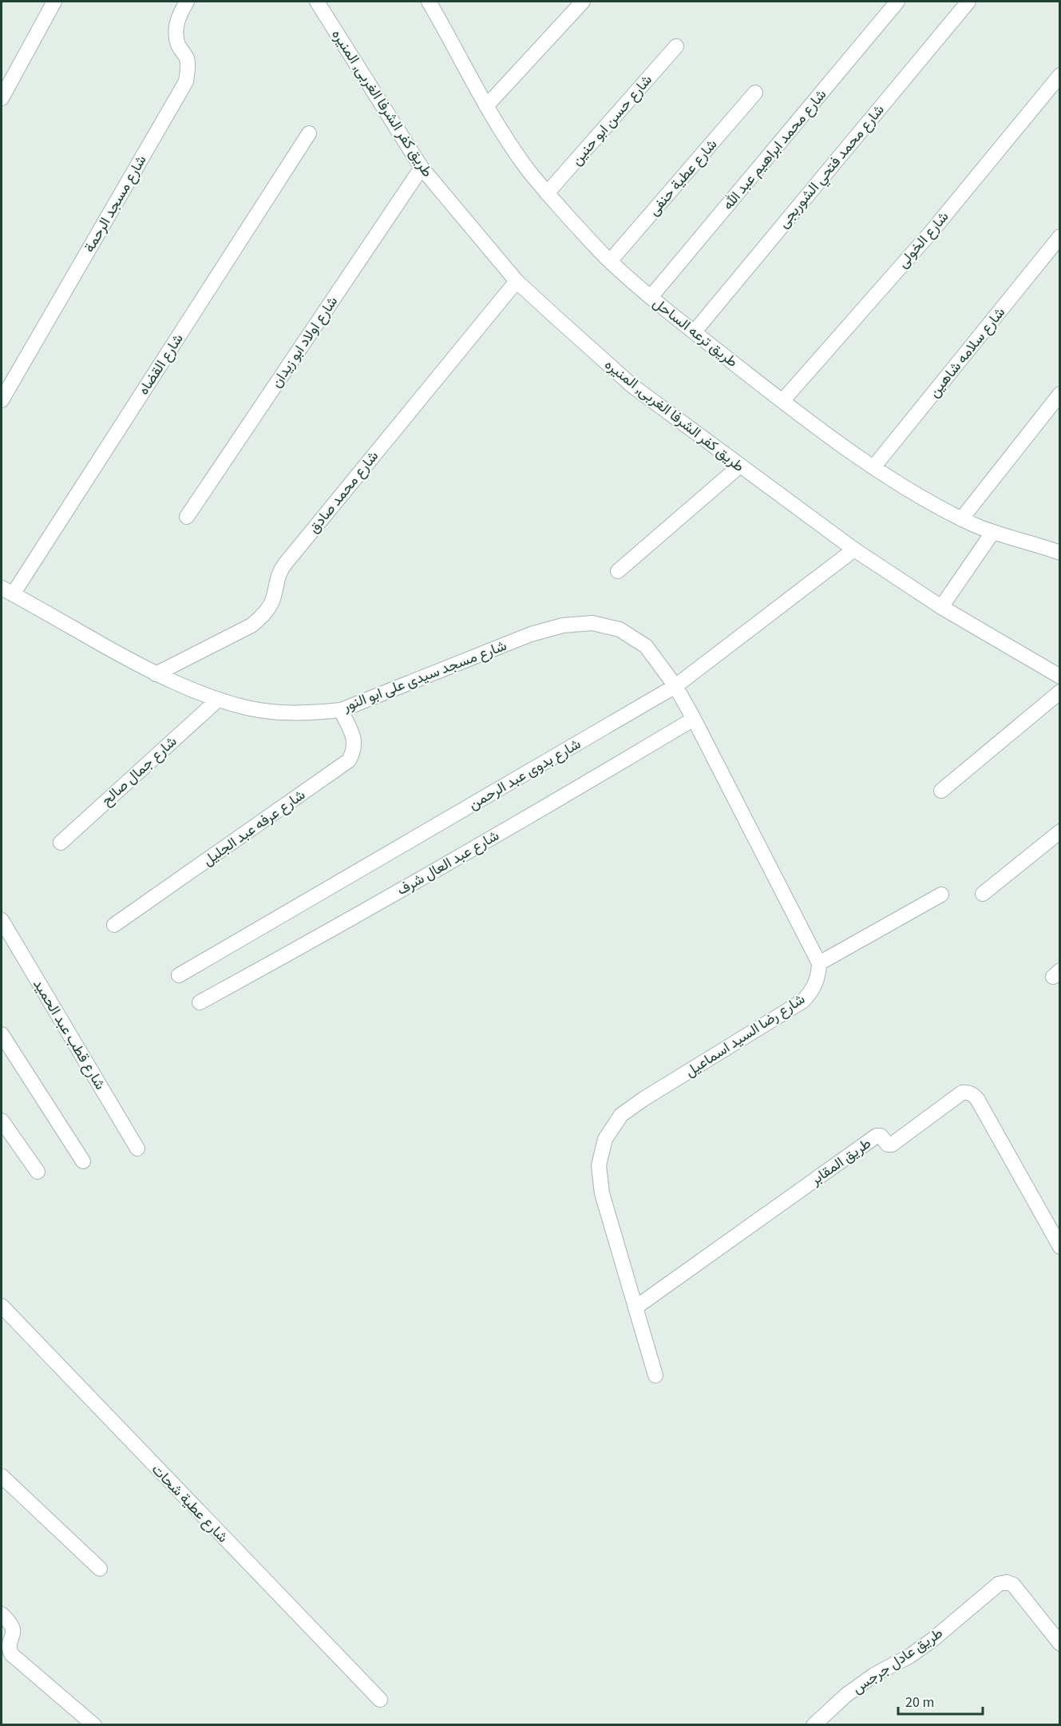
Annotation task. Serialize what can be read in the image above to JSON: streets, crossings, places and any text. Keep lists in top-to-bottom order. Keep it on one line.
{"streets":{"street":["طريق كفر الشرفا الغربى, المنيره","شارع حسن ابو حنين","شارع محمد ابراهيم عبد الله","شارع محمد فتحي الشوربجى","شارع عطية حنفى","شارع مسجد الرحمة","شارع الخولى","طريق ترعه الساحل","شارع اولاد ابو زيدان","شارع سلامه شاهين","شارع القضاه","شارع محمد صادق","شارع مسجد سيدى على ابو النور","شارع جمال صالح","شارع بدوى عبد الرحمن","شارع عرفه عبد الجليل","شارع عبد العال شرف","شارع قطب عبد الحميد","شارع رضا السيد اسماعيل","طريق المقابر","شارع عطية شحات","طريق عادل جرجس"]},"crossings":[["طريق كفر الشرفا الغربى, المنيره","شارع اولاد ابو زيدان"],["طريق كفر الشرفا الغربى, المنيره","شارع محمد صادق"],["طريق كفر الشرفا الغربى, المنيره","شارع بدوى عبد الرحمن"],["شارع حسن ابو حنين","طريق ترعه الساحل"],["شارع محمد ابراهيم عبد الله","طريق ترعه الساحل"],["شارع محمد فتحي الشوربجى","طريق ترعه الساحل"],["شارع عطية حنفى","طريق ترعه الساحل"],["شارع الخولى","طريق ترعه الساحل"],["طريق ترعه الساحل","شارع سلامه شاهين"],["شارع القضاه","شارع مسجد سيدى على ابو النور"],["شارع محمد صادق","شارع مسجد سيدى على ابو النور"],["شارع مسجد سيدى على ابو النور","شارع جمال صالح"],["شارع مسجد سيدى على ابو النور","شارع بدوى عبد الرحمن"],["شارع مسجد سيدى على ابو النور","شارع عرفه عبد الجليل"],["شارع رضا السيد اسماعيل","طريق المقابر"]],"scale_bar":"20 m"}
